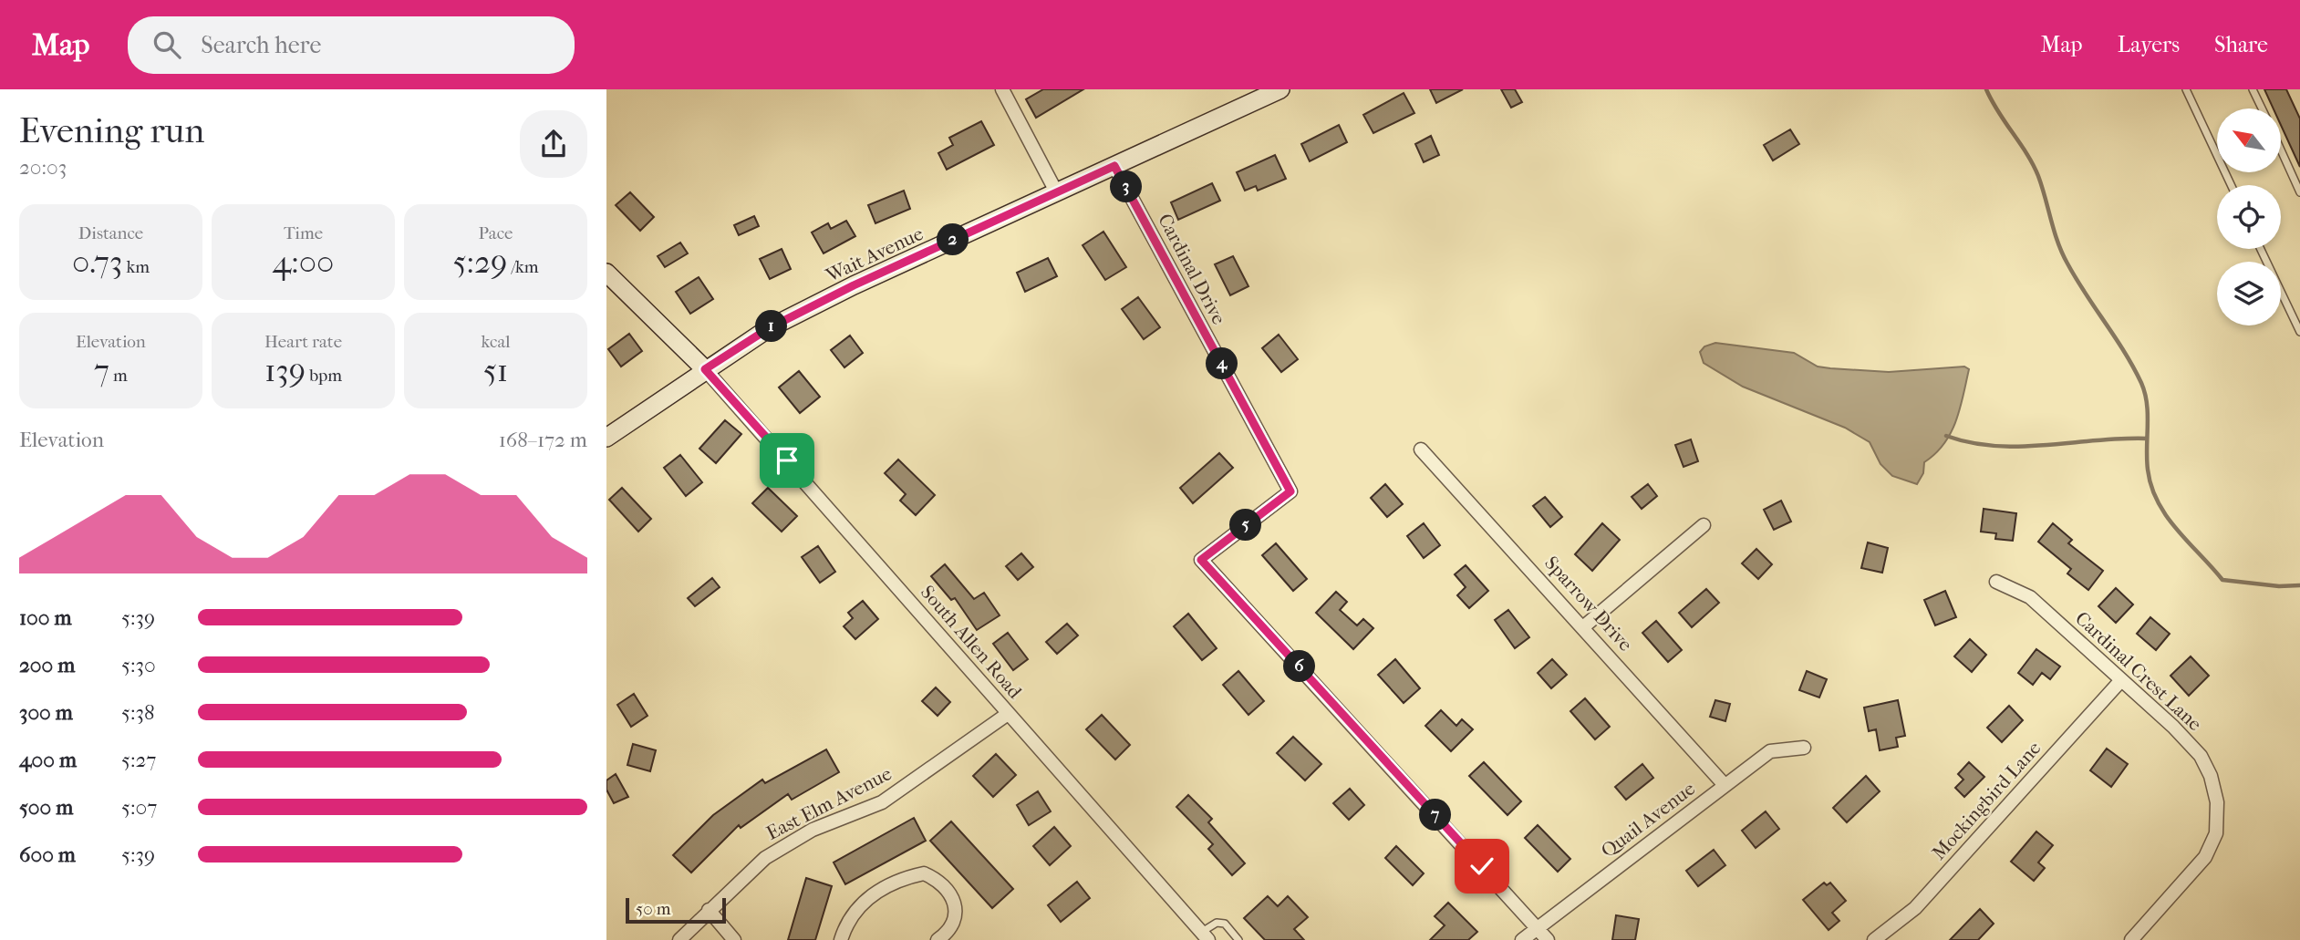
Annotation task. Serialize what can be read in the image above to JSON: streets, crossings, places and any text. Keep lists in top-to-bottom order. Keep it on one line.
{"streets":{"main road":["Wait Avenue"],"street":["Cardinal Drive","Sparrow Drive","South Allen Road","Cardinal Crest Lane","Mockingbird Lane","East Elm Avenue","Quail Avenue"]},"crossings":[["Wait Avenue","Cardinal Drive"],["Wait Avenue","South Allen Road"],["Cardinal Drive","Quail Avenue"],["Sparrow Drive","Quail Avenue"],["South Allen Road","East Elm Avenue"],["Cardinal Crest Lane","Mockingbird Lane"]],"scale_bar":"50 m","north":"top left","page":{"header":"Map","search":"Search here","nav":["Map","Layers","Share"],"heading":["Evening run","20:03"],"pins":["3","2","1","4","5","6","7"],"stats":[["Distance","0.73 km"],["Time","4:00"],["Pace","5:29 /km"],["Elevation","7 m"],["Heart rate","139 bpm"],["kcal","51"]],"chart":["Elevation","168–172 m"],"list":[{"name":"100 m","note":"5:39"},{"name":"200 m","note":"5:30"},{"name":"300 m","note":"5:38"},{"name":"400 m","note":"5:27"},{"name":"500 m","note":"5:07"},{"name":"600 m","note":"5:39"}],"scale":"50 m"}}
